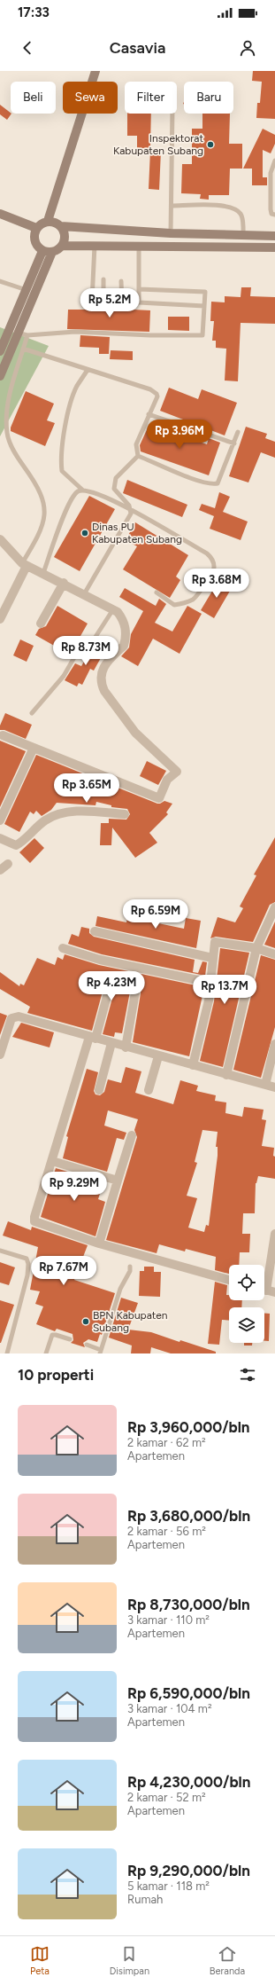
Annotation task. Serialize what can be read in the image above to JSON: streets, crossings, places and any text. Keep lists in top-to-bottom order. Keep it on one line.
{"places":["Inspektorat Kabupaten Subang","Dinas PU Kabupaten Subang","BPN Kabupaten Subang"],"page":{"status":"17:33","header":"Casavia","chip":["Beli","Sewa","Filter","Baru"],"price":["Rp 5.2M","Rp 3.96M","Rp 3.68M","Rp 8.73M","Rp 3.65M","Rp 6.59M","Rp 4.23M","Rp 13.7M","Rp 9.29M","Rp 7.67M"],"heading":"10 properti","list":[{"name":"Rp 3,960,000/bln","note":"2 kamar · 62 m² · Apartemen"},{"name":"Rp 3,680,000/bln","note":"2 kamar · 56 m² · Apartemen"},{"name":"Rp 8,730,000/bln","note":"3 kamar · 110 m² · Apartemen"},{"name":"Rp 6,590,000/bln","note":"3 kamar · 104 m² · Apartemen"},{"name":"Rp 4,230,000/bln","note":"2 kamar · 52 m² · Apartemen"},{"name":"Rp 9,290,000/bln","note":"5 kamar · 118 m² · Rumah"}],"tabs":["Peta","Disimpan","Beranda"]}}
